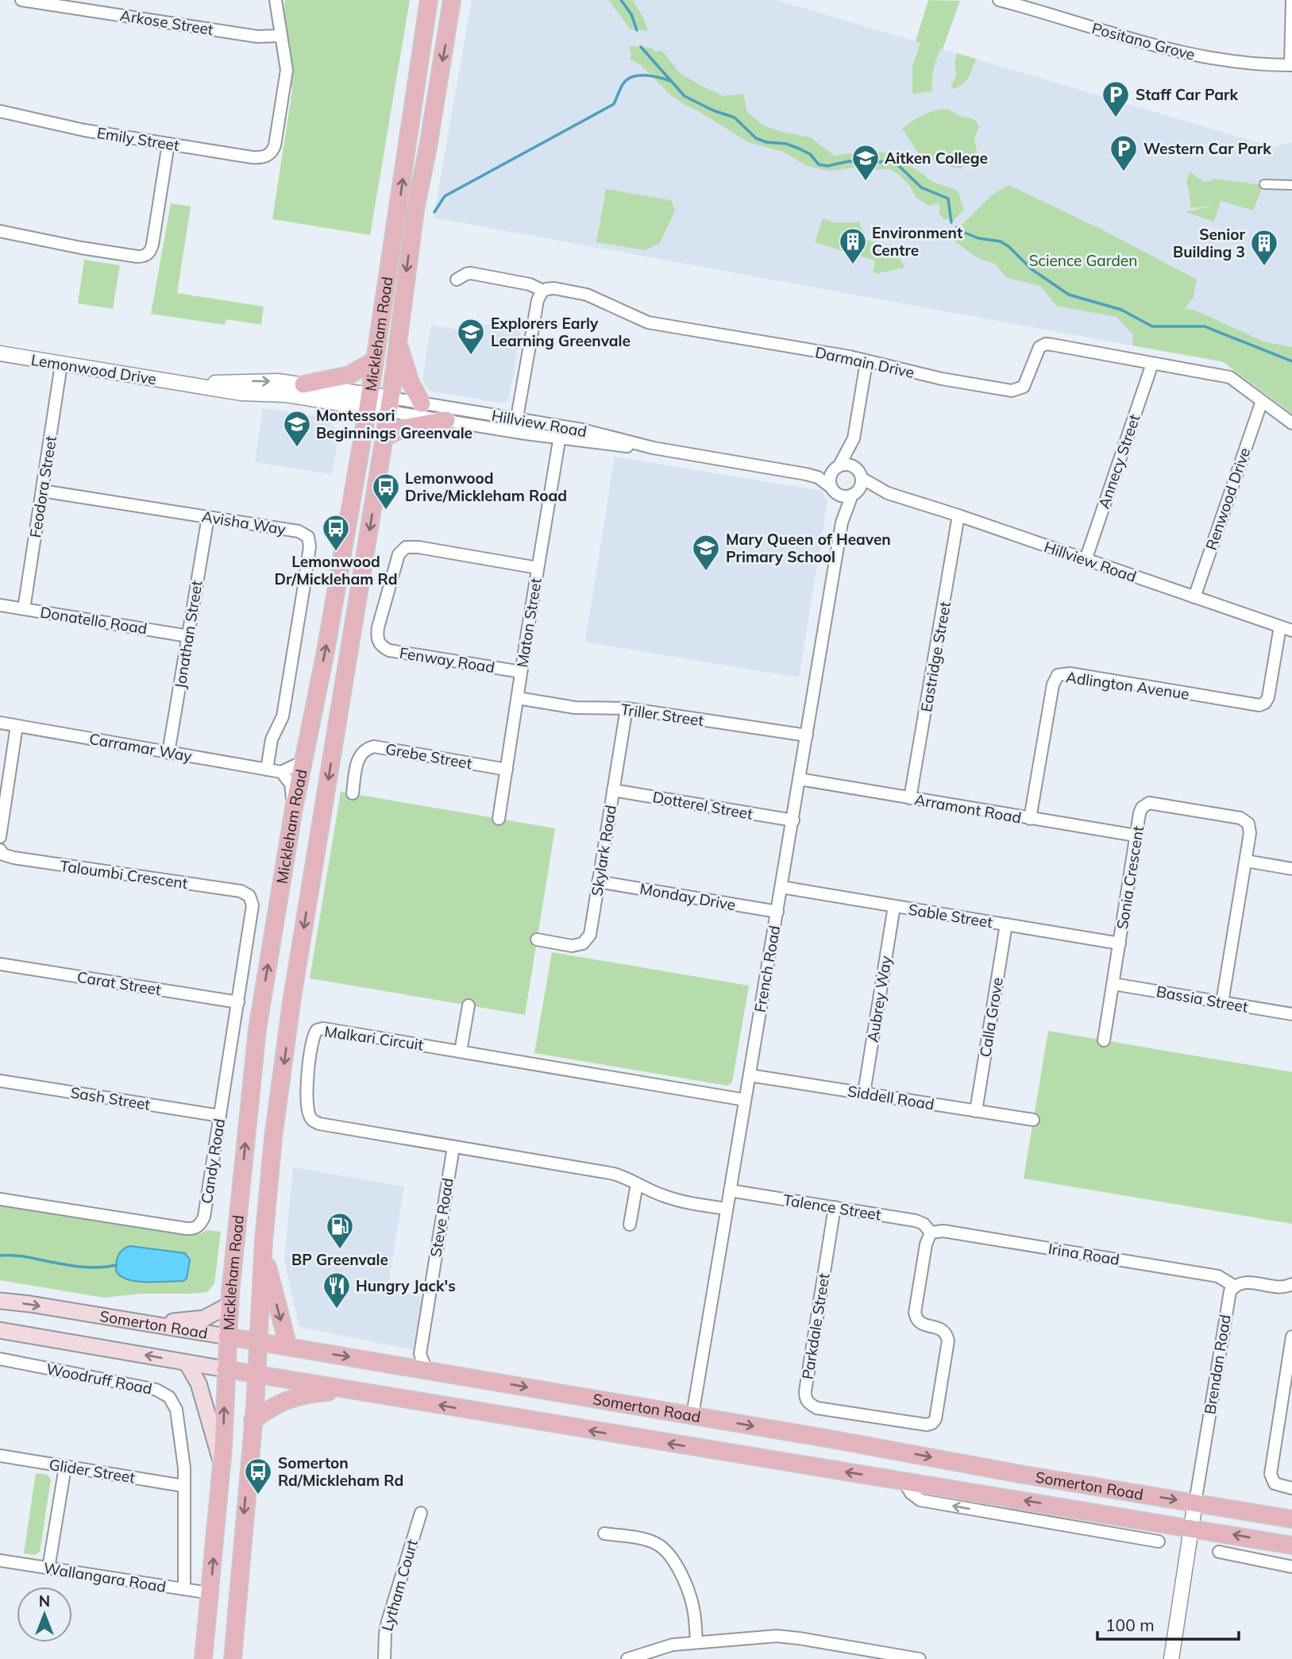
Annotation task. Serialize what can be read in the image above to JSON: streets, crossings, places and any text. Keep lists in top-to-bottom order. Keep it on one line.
{"streets":{"main road":["Mickleham Road","Somerton Road"],"street":["Arkose Street","Positano Grove","Emily Street","Darmain Drive","Lemonwood Drive","Hillview Road","Annecy Street","Feodora Street","Renwood Drive","Avisha Way","Donatello Road","Maton Street","Jonathan Street","Eastridge Street","Fenway Road","Adlington Avenue","Triller Street","Carramar Way","Grebe Street","Dotterel Street","Arramont Road","Skylark Road","Taloumbi Crescent","Sonia Crescent","Monday Drive","Sable Street","French Road","Carat Street","Aubrey Way","Bassia Street","Calla Grove","Malkari Circuit","Siddell Road","Sash Street","Candy Road","Talence Street","Steve Road","Irina Road","Parkdale Street","Brendan Road","Woodruff Road","Glider Street","Wallangara Road","Lytham Court"]},"crossings":[["Arkose Street","Emily Street"],["Mickleham Road","Lemonwood Drive"],["Mickleham Road","Hillview Road"],["Mickleham Road","Carramar Way"],["Mickleham Road","Somerton Road"],["Mickleham Road","Wallangara Road"],["Darmain Drive","Annecy Street"],["Darmain Drive","Renwood Drive"],["Lemonwood Drive","Hillview Road"],["Lemonwood Drive","Feodora Street"],["Hillview Road","Annecy Street"],["Hillview Road","Renwood Drive"],["Hillview Road","Maton Street"],["Hillview Road","Eastridge Street"],["Hillview Road","Adlington Avenue"],["Hillview Road","French Road"],["Feodora Street","Avisha Way"],["Feodora Street","Donatello Road"],["Avisha Way","Jonathan Street"],["Avisha Way","Carramar Way"],["Donatello Road","Jonathan Street"],["Maton Street","Fenway Road"],["Maton Street","Triller Street"],["Maton Street","Grebe Street"],["Jonathan Street","Carramar Way"],["Eastridge Street","Arramont Road"],["Adlington Avenue","Arramont Road"],["Triller Street","Skylark Road"],["Triller Street","French Road"],["Dotterel Street","Skylark Road"],["Dotterel Street","French Road"],["Arramont Road","Sonia Crescent"],["Arramont Road","French Road"],["Skylark Road","Monday Drive"],["Taloumbi Crescent","Candy Road"],["Sonia Crescent","Sable Street"],["Sonia Crescent","Bassia Street"],["Monday Drive","French Road"],["Sable Street","French Road"],["Sable Street","Aubrey Way"],["Sable Street","Calla Grove"],["French Road","Malkari Circuit"],["French Road","Siddell Road"],["French Road","Talence Street"],["French Road","Somerton Road"],["Carat Street","Candy Road"],["Aubrey Way","Siddell Road"],["Calla Grove","Siddell Road"],["Malkari Circuit","Steve Road"],["Sash Street","Candy Road"],["Talence Street","Irina Road"],["Talence Street","Parkdale Street"],["Steve Road","Somerton Road"],["Irina Road","Parkdale Street"],["Irina Road","Brendan Road"],["Somerton Road","Brendan Road"],["Woodruff Road","Glider Street"],["Woodruff Road","Wallangara Road"]],"parks":["Science Garden"],"places":{"parking":["Staff Car Park","Western Car Park"],"school or university":["Aitken College","Explorers Early Learning Greenvale","Montessori Beginnings Greenvale","Mary Queen of Heaven Primary School"],"building":["Environment Centre","Senior Building 3"],"bus stop":["Lemonwood Drive/Mickleham Road","Lemonwood Dr/Mickleham Rd","Somerton Rd/Mickleham Rd"],"fuel station":["BP Greenvale"],"restaurant":["Hungry Jack's"]},"scale_bar":"100 m","north":"top"}
